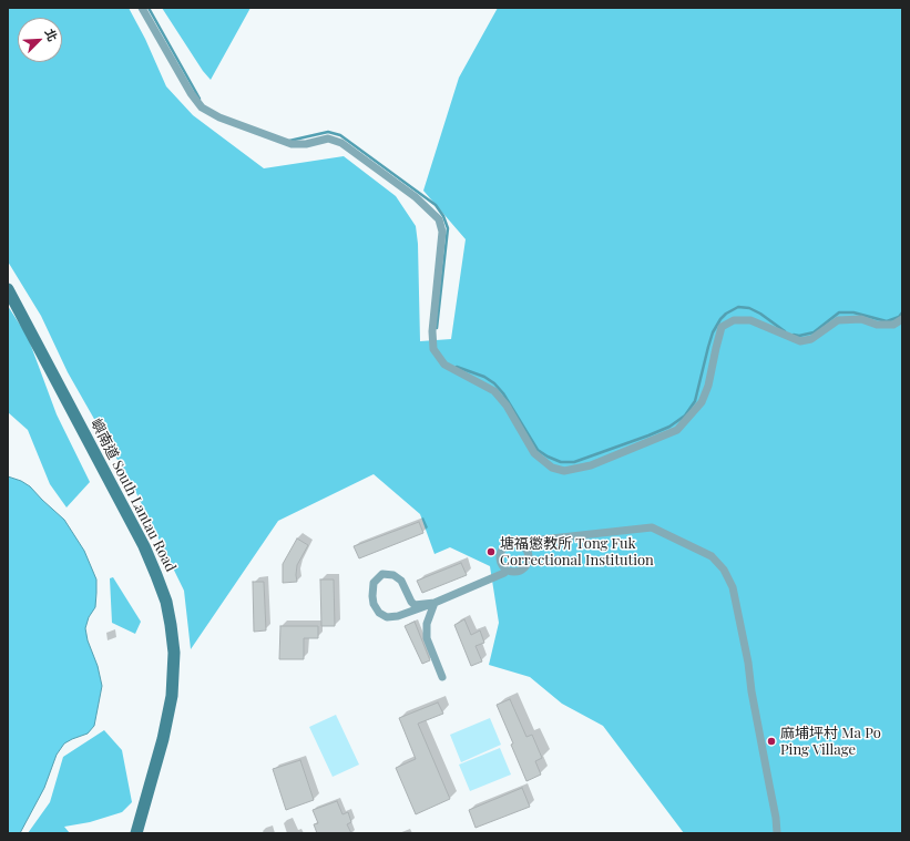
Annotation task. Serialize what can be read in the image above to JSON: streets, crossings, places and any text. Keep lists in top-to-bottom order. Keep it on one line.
{"streets":{"main road":["嶼南道 South Lantau Road"]},"places":["塘福懲教所 Tong Fuk Correctional Institution","麻埔坪村 Ma Po Ping Village"],"north":"top right"}
